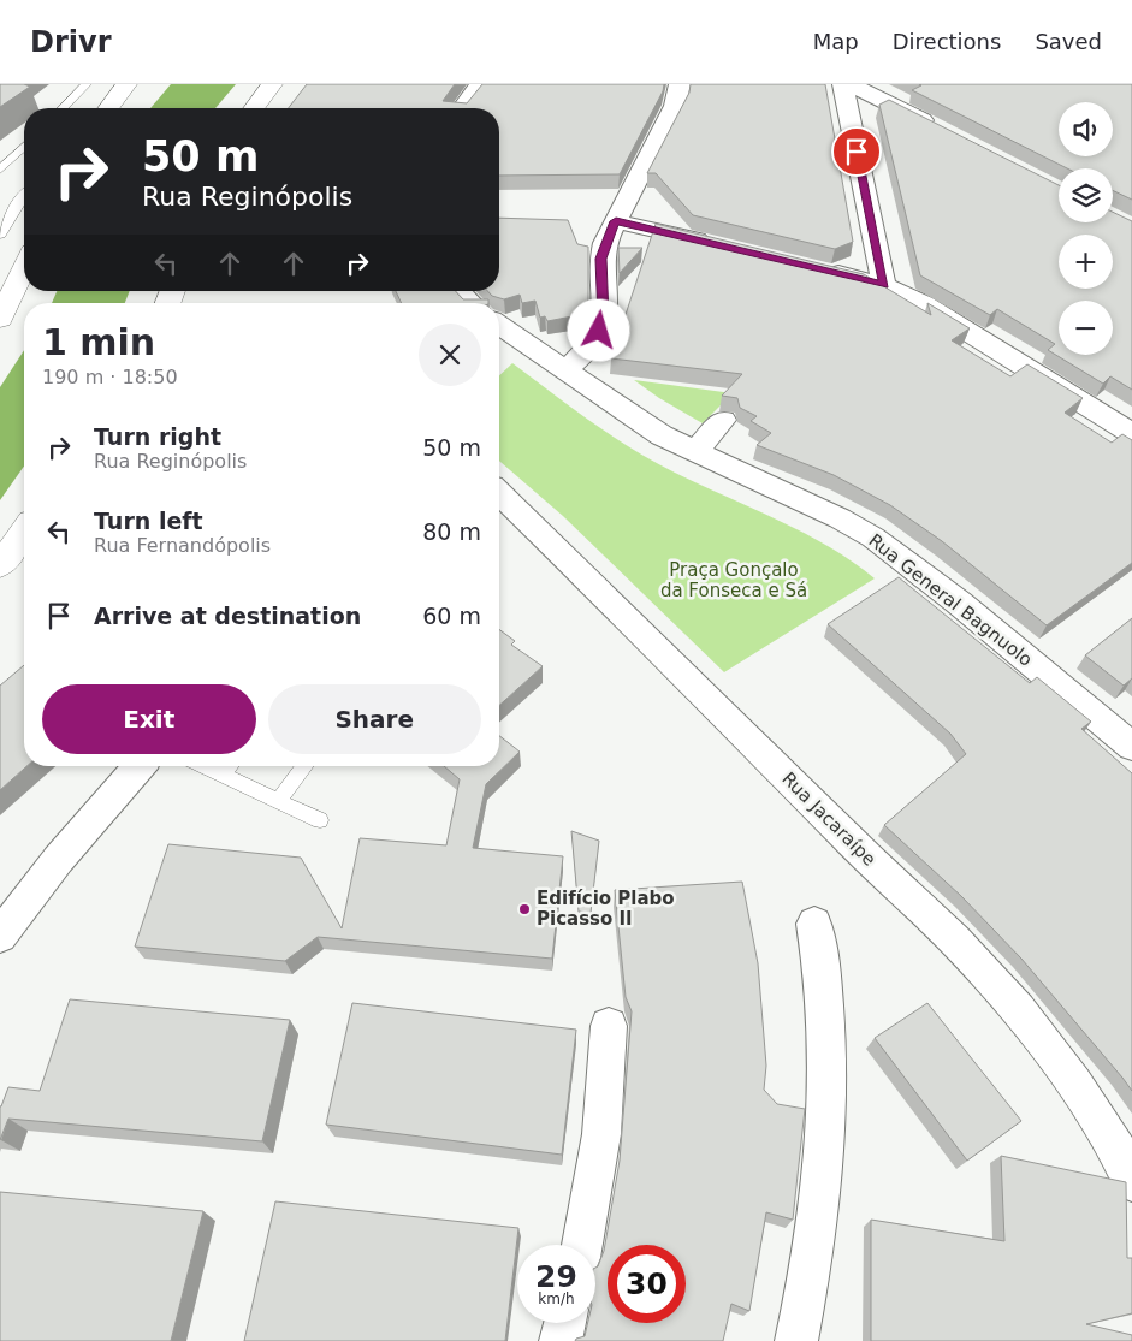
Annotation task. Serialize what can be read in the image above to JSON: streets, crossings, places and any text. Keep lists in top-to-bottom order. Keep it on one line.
{"streets":{"street":["Rua General Bagnuolo","Rua Jacaraípe"]},"parks":["Praça Gonçalo da Fonseca e Sá"],"places":["Edifício Plabo Picasso II"],"page":{"header":"Drivr","nav":["Map","Directions","Saved"],"map_buttons":["+","−"],"turn":["50 m","Rua Reginópolis"],"heading":["1 min","190 m · 18:50"],"list":[{"name":"Turn right","note":"Rua Reginópolis","value":"50 m"},{"name":"Turn left","note":"Rua Fernandópolis","value":"80 m"},{"name":"Arrive at destination","value":"60 m"}],"buttons":["Exit","Share"],"speed":"29 km/h","limit":"30"}}
